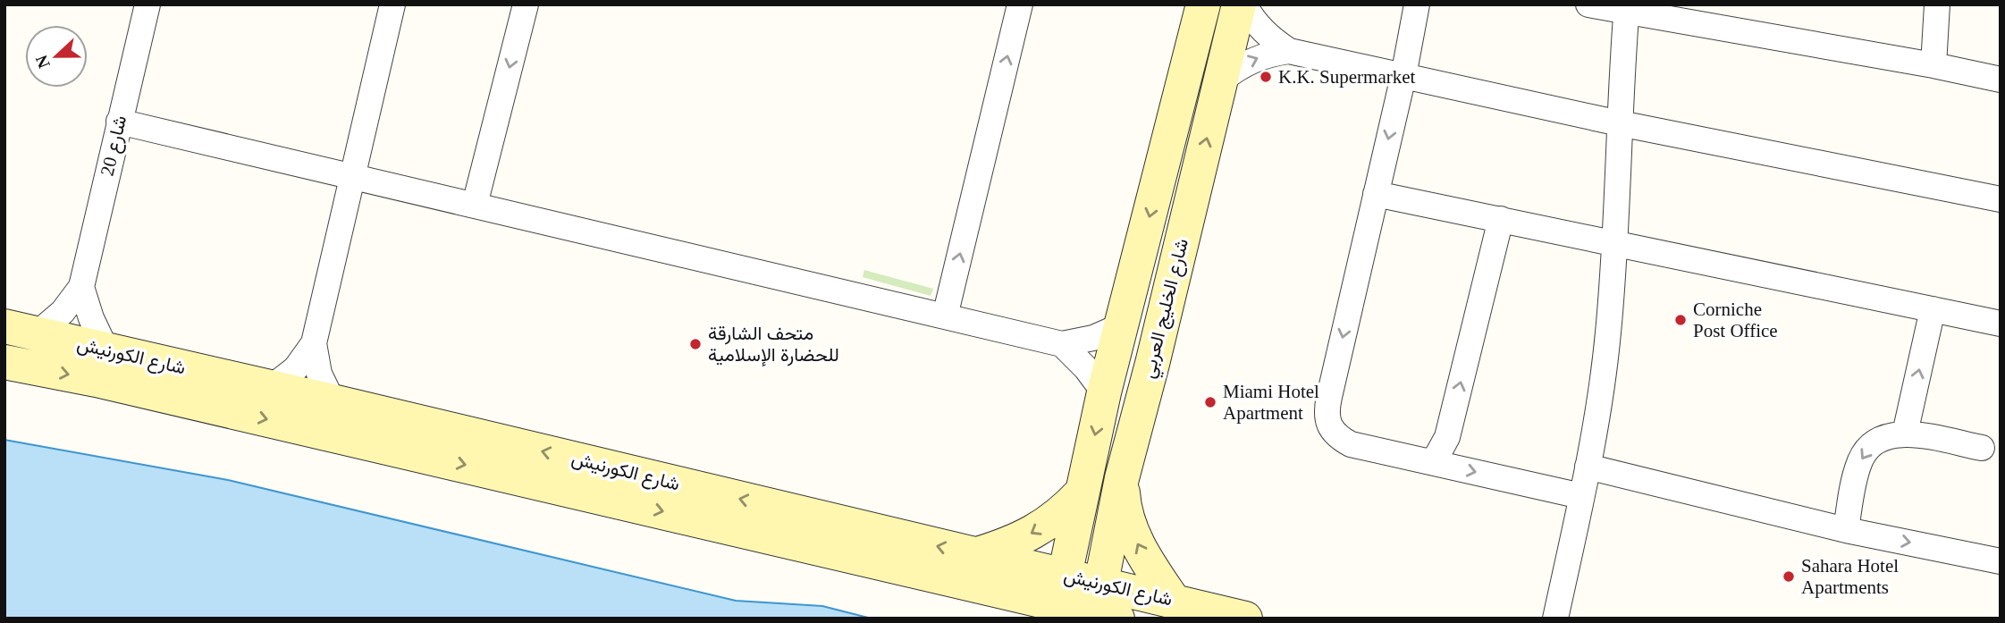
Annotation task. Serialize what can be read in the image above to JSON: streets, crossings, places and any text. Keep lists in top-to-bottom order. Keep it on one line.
{"streets":{"main road":["شارع الخليج العربي","شارع الكورنيش"],"street":["شارع 20"]},"crossings":[["شارع 20","شارع الكورنيش"],["شارع الخليج العربي","شارع الكورنيش"]],"places":["K.K. Supermarket","Corniche Post Office","متحف الشارقة للحضارة الإسلامية","Miami Hotel Apartment","Sahara Hotel Apartments"],"north":"left"}
